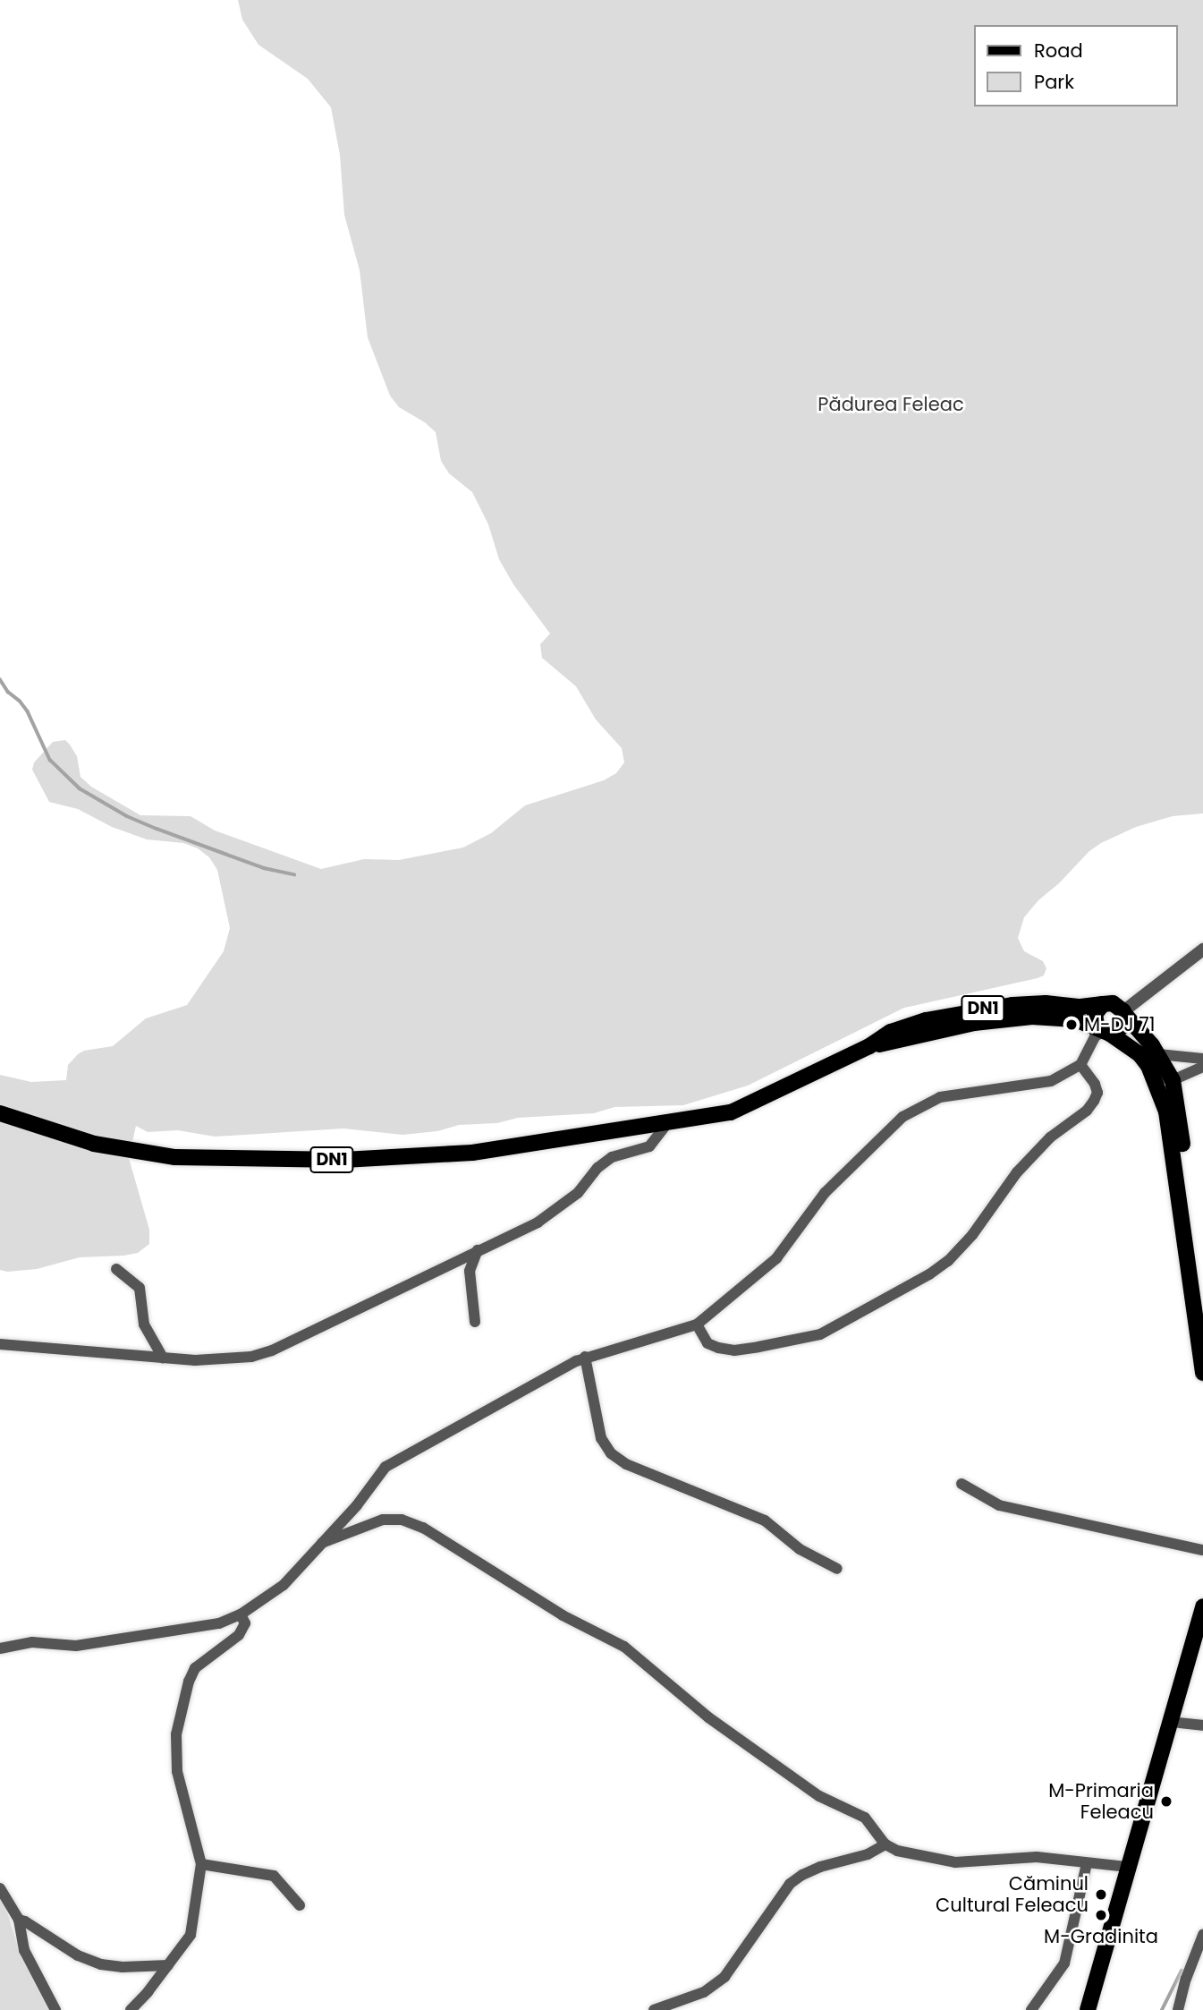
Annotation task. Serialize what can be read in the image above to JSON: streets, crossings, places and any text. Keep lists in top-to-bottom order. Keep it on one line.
{"streets":{"main road":["DN1"]},"parks":["Pădurea Feleac"],"places":["M-DJ 71","M-Primaria Feleacu","Căminul Cultural Feleacu","M-Gradinita"],"legend":["Road","Park"]}
